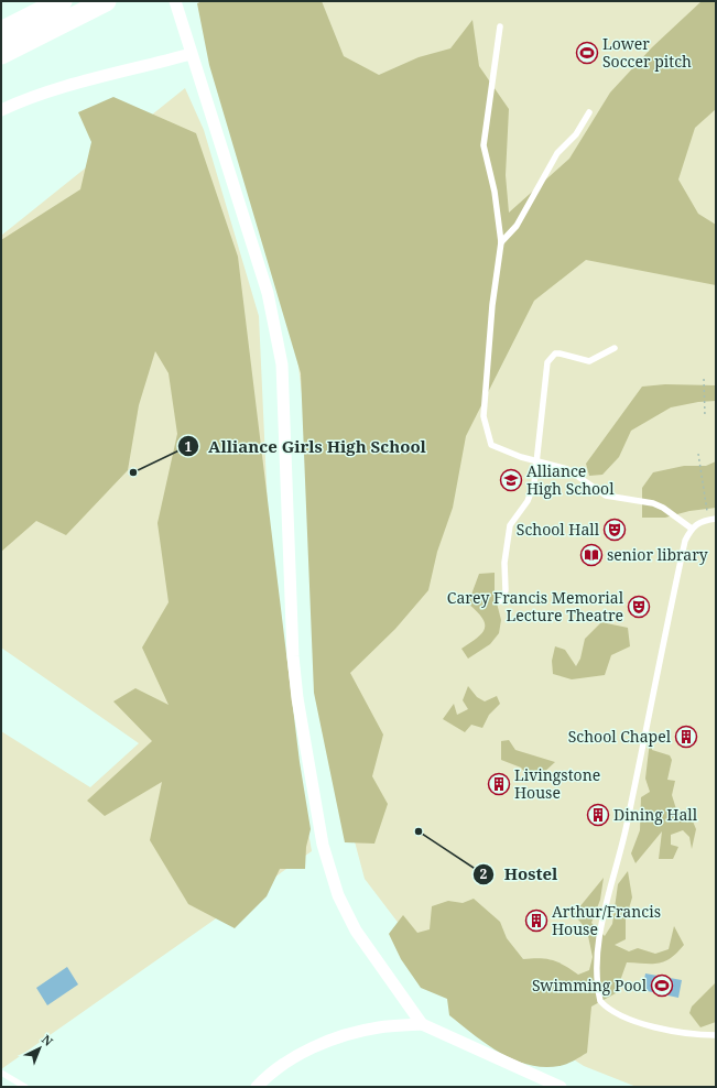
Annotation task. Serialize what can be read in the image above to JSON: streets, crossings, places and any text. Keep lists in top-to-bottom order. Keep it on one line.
{"places":{"sports":["Lower Soccer pitch","Swimming Pool"],"other":["Alliance Girls High School","Hostel"],"school or university":["Alliance High School"],"theatre":["School Hall","Carey Francis Memorial Lecture Theatre"],"library":["senior library"],"building":["School Chapel","Livingstone House","Dining Hall","Arthur/Francis House"]},"north":"top right"}
